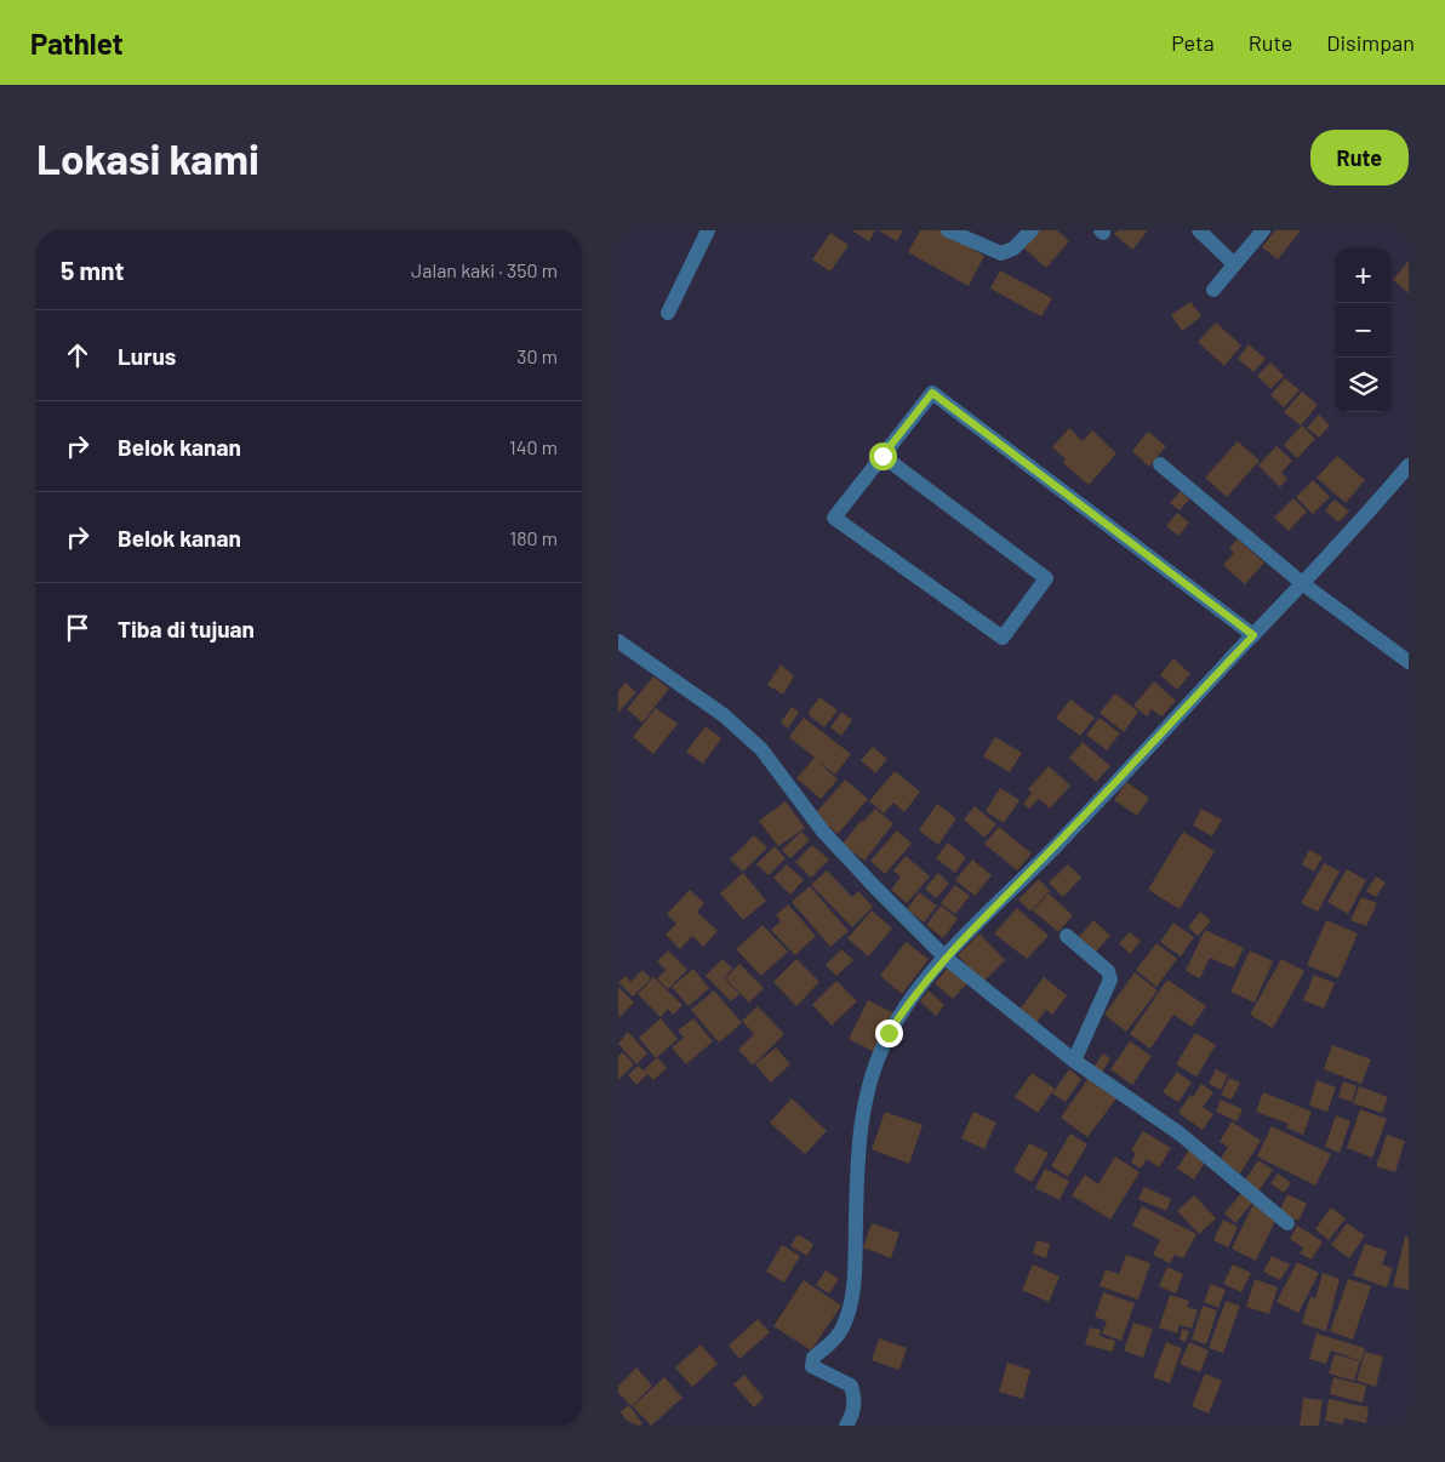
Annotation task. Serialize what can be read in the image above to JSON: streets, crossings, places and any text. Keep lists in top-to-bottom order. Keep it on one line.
{"page":{"header":"Pathlet","nav":["Peta","Rute","Disimpan"],"buttons":"Rute","title":"Lokasi kami","heading":["5 mnt","Jalan kaki · 350 m"],"map_buttons":["+","−"],"list":[["Lurus","30 m"],["Belok kanan","140 m"],["Belok kanan","180 m"],"Tiba di tujuan"]}}
